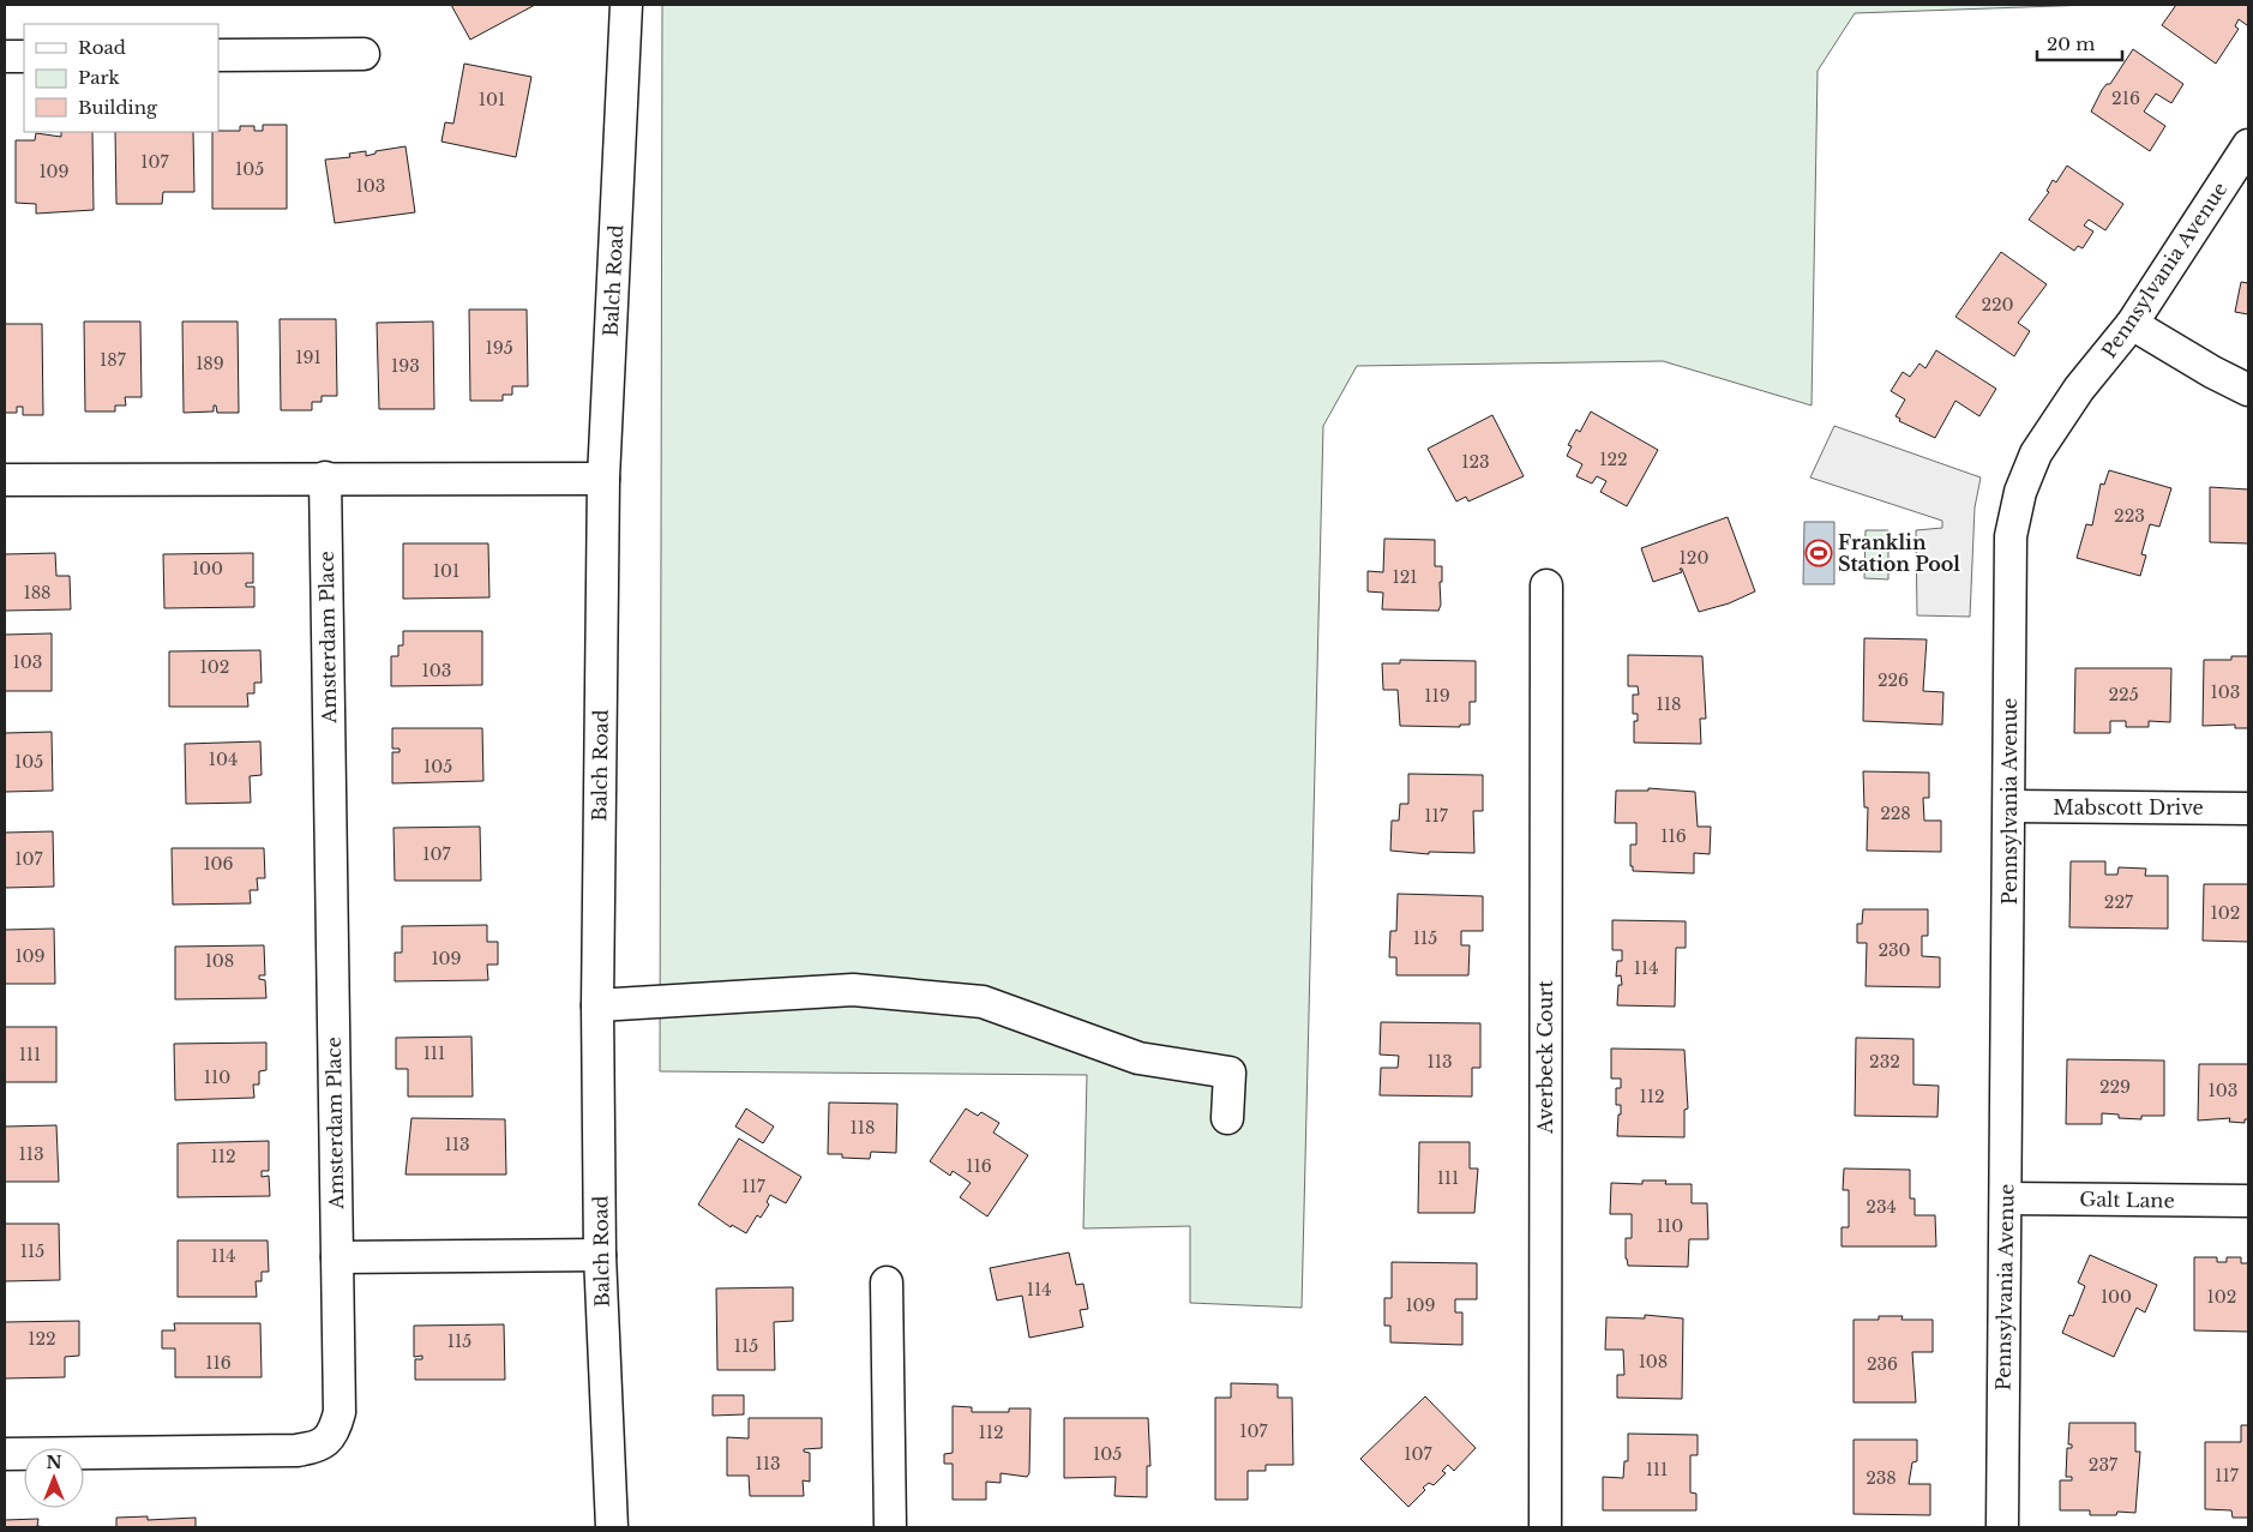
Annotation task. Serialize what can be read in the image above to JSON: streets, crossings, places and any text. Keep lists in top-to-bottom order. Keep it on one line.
{"streets":{"street":["Pennsylvania Avenue","Balch Road","Amsterdam Place","Mabscott Drive","Averbeck Court","Galt Lane"]},"crossings":[["Pennsylvania Avenue","Mabscott Drive"],["Pennsylvania Avenue","Galt Lane"]],"places":{"sports":["Franklin Station Pool"]},"house_numbers":["216","101","107","105","109","103","220","195","191","187","189","193","122","123","223","120","100","101","121","188","103","102","103","226","103","225","119","118","104","105","105","228","117","116","107","107","106","227","102","115","230","109","109","108","114","111","111","113","232","110","229","103","112","118","113","113","112","116","111","117","234","110","115","114","114","100","102","109","122","115","115","108","116","236","107","112","105","107","113","237","111","117","238"],"legend":["Road","Park","Building"],"scale_bar":"20 m","north":"top"}
